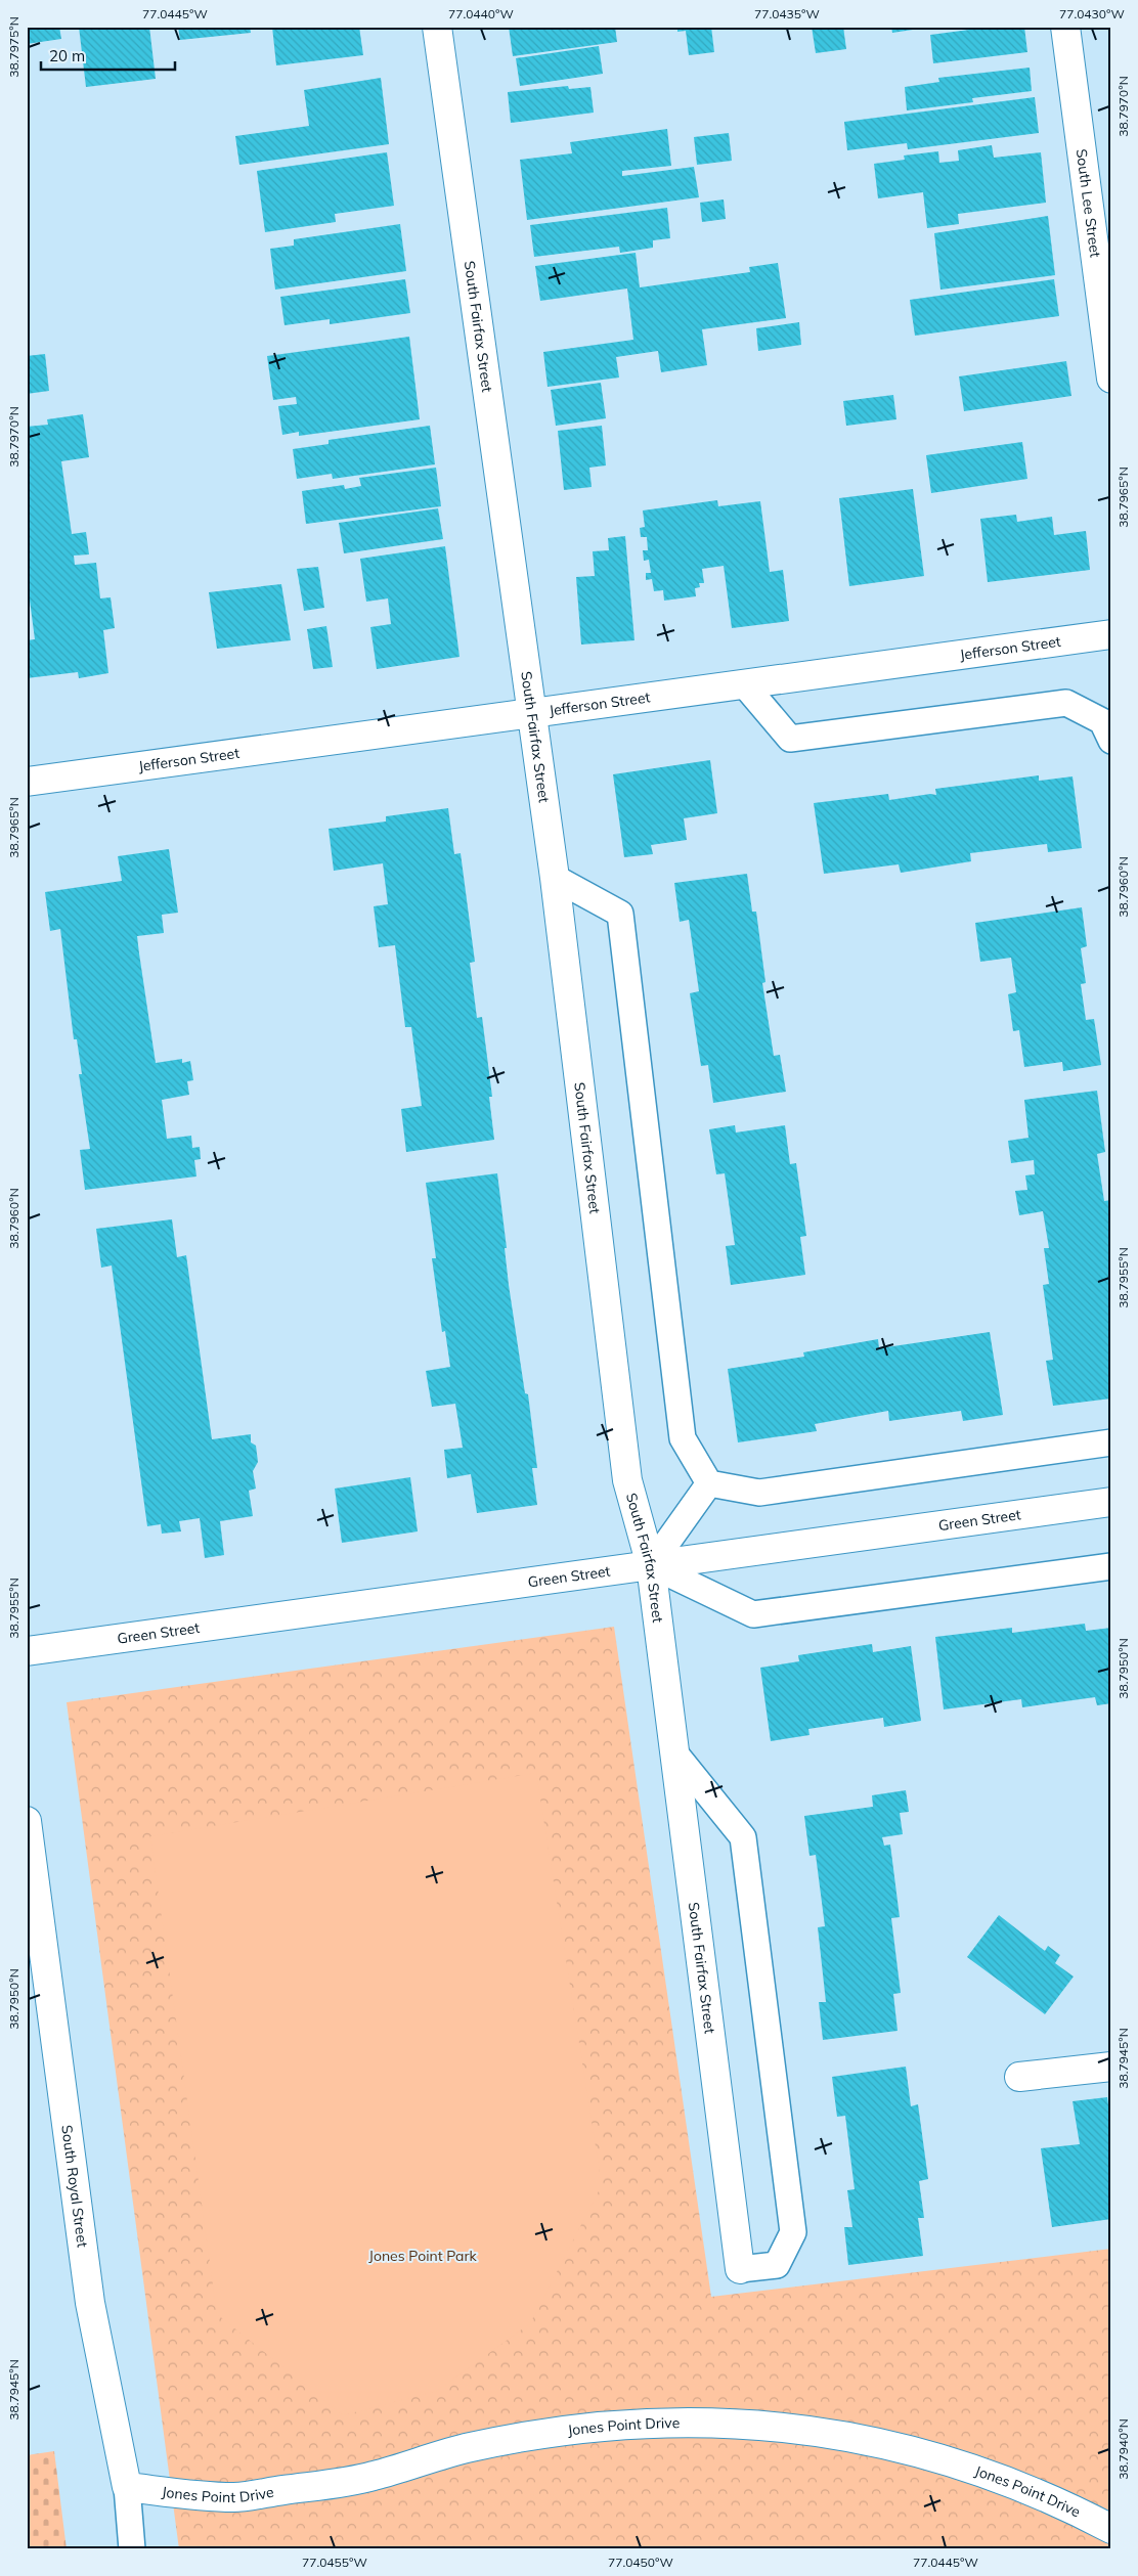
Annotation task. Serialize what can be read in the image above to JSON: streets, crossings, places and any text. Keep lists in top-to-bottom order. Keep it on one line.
{"streets":{"street":["South Lee Street","South Fairfax Street","Jefferson Street","Green Street","South Royal Street","Jones Point Drive"]},"crossings":[["South Fairfax Street","Jefferson Street"],["South Fairfax Street","Green Street"],["South Royal Street","Jones Point Drive"]],"parks":["Jones Point Park"],"scale_bar":"20 m","coordinates":["77.0445°W","77.0440°W","77.0435°W","77.0430°W","38.7975°N","38.7970°N","38.7965°N","38.7960°N","38.7955°N","38.7950°N","38.7945°N","38.7940°N","77.0455°W","77.0450°W"]}
